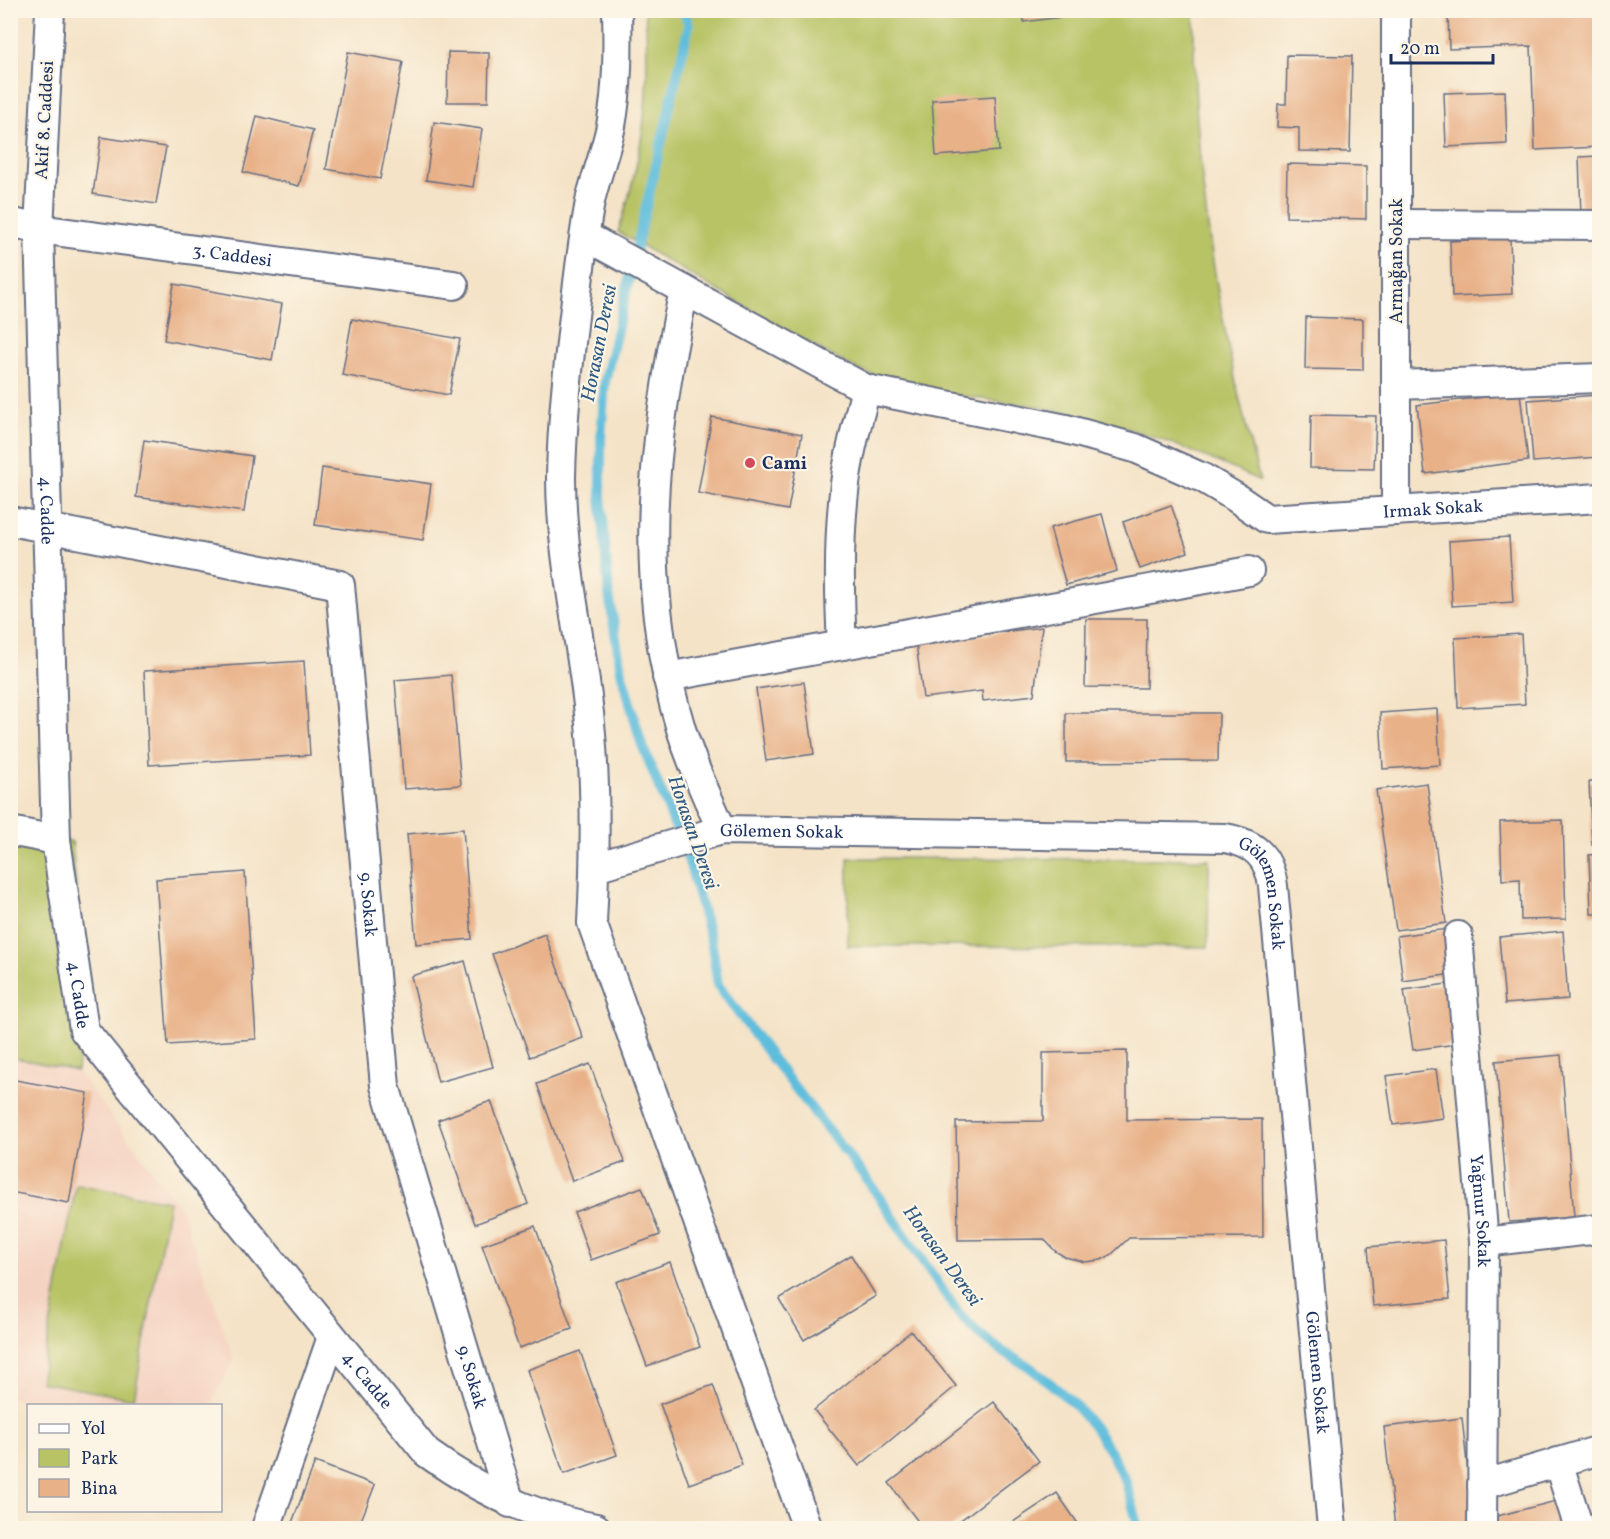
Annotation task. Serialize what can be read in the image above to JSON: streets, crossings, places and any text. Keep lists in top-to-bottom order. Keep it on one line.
{"streets":{"street":["Akif 8. Caddesi","3. Caddesi","Armağan Sokak","Irmak Sokak","4. Cadde","Gölemen Sokak","9. Sokak","Yağmur Sokak"]},"crossings":[["Akif 8. Caddesi","3. Caddesi"],["Akif 8. Caddesi","4. Cadde"],["3. Caddesi","4. Cadde"],["Armağan Sokak","Irmak Sokak"],["4. Cadde","9. Sokak"]],"water":["Horasan Deresi"],"places":["Cami"],"legend":["Yol","Park","Bina"],"scale_bar":"20 m"}
